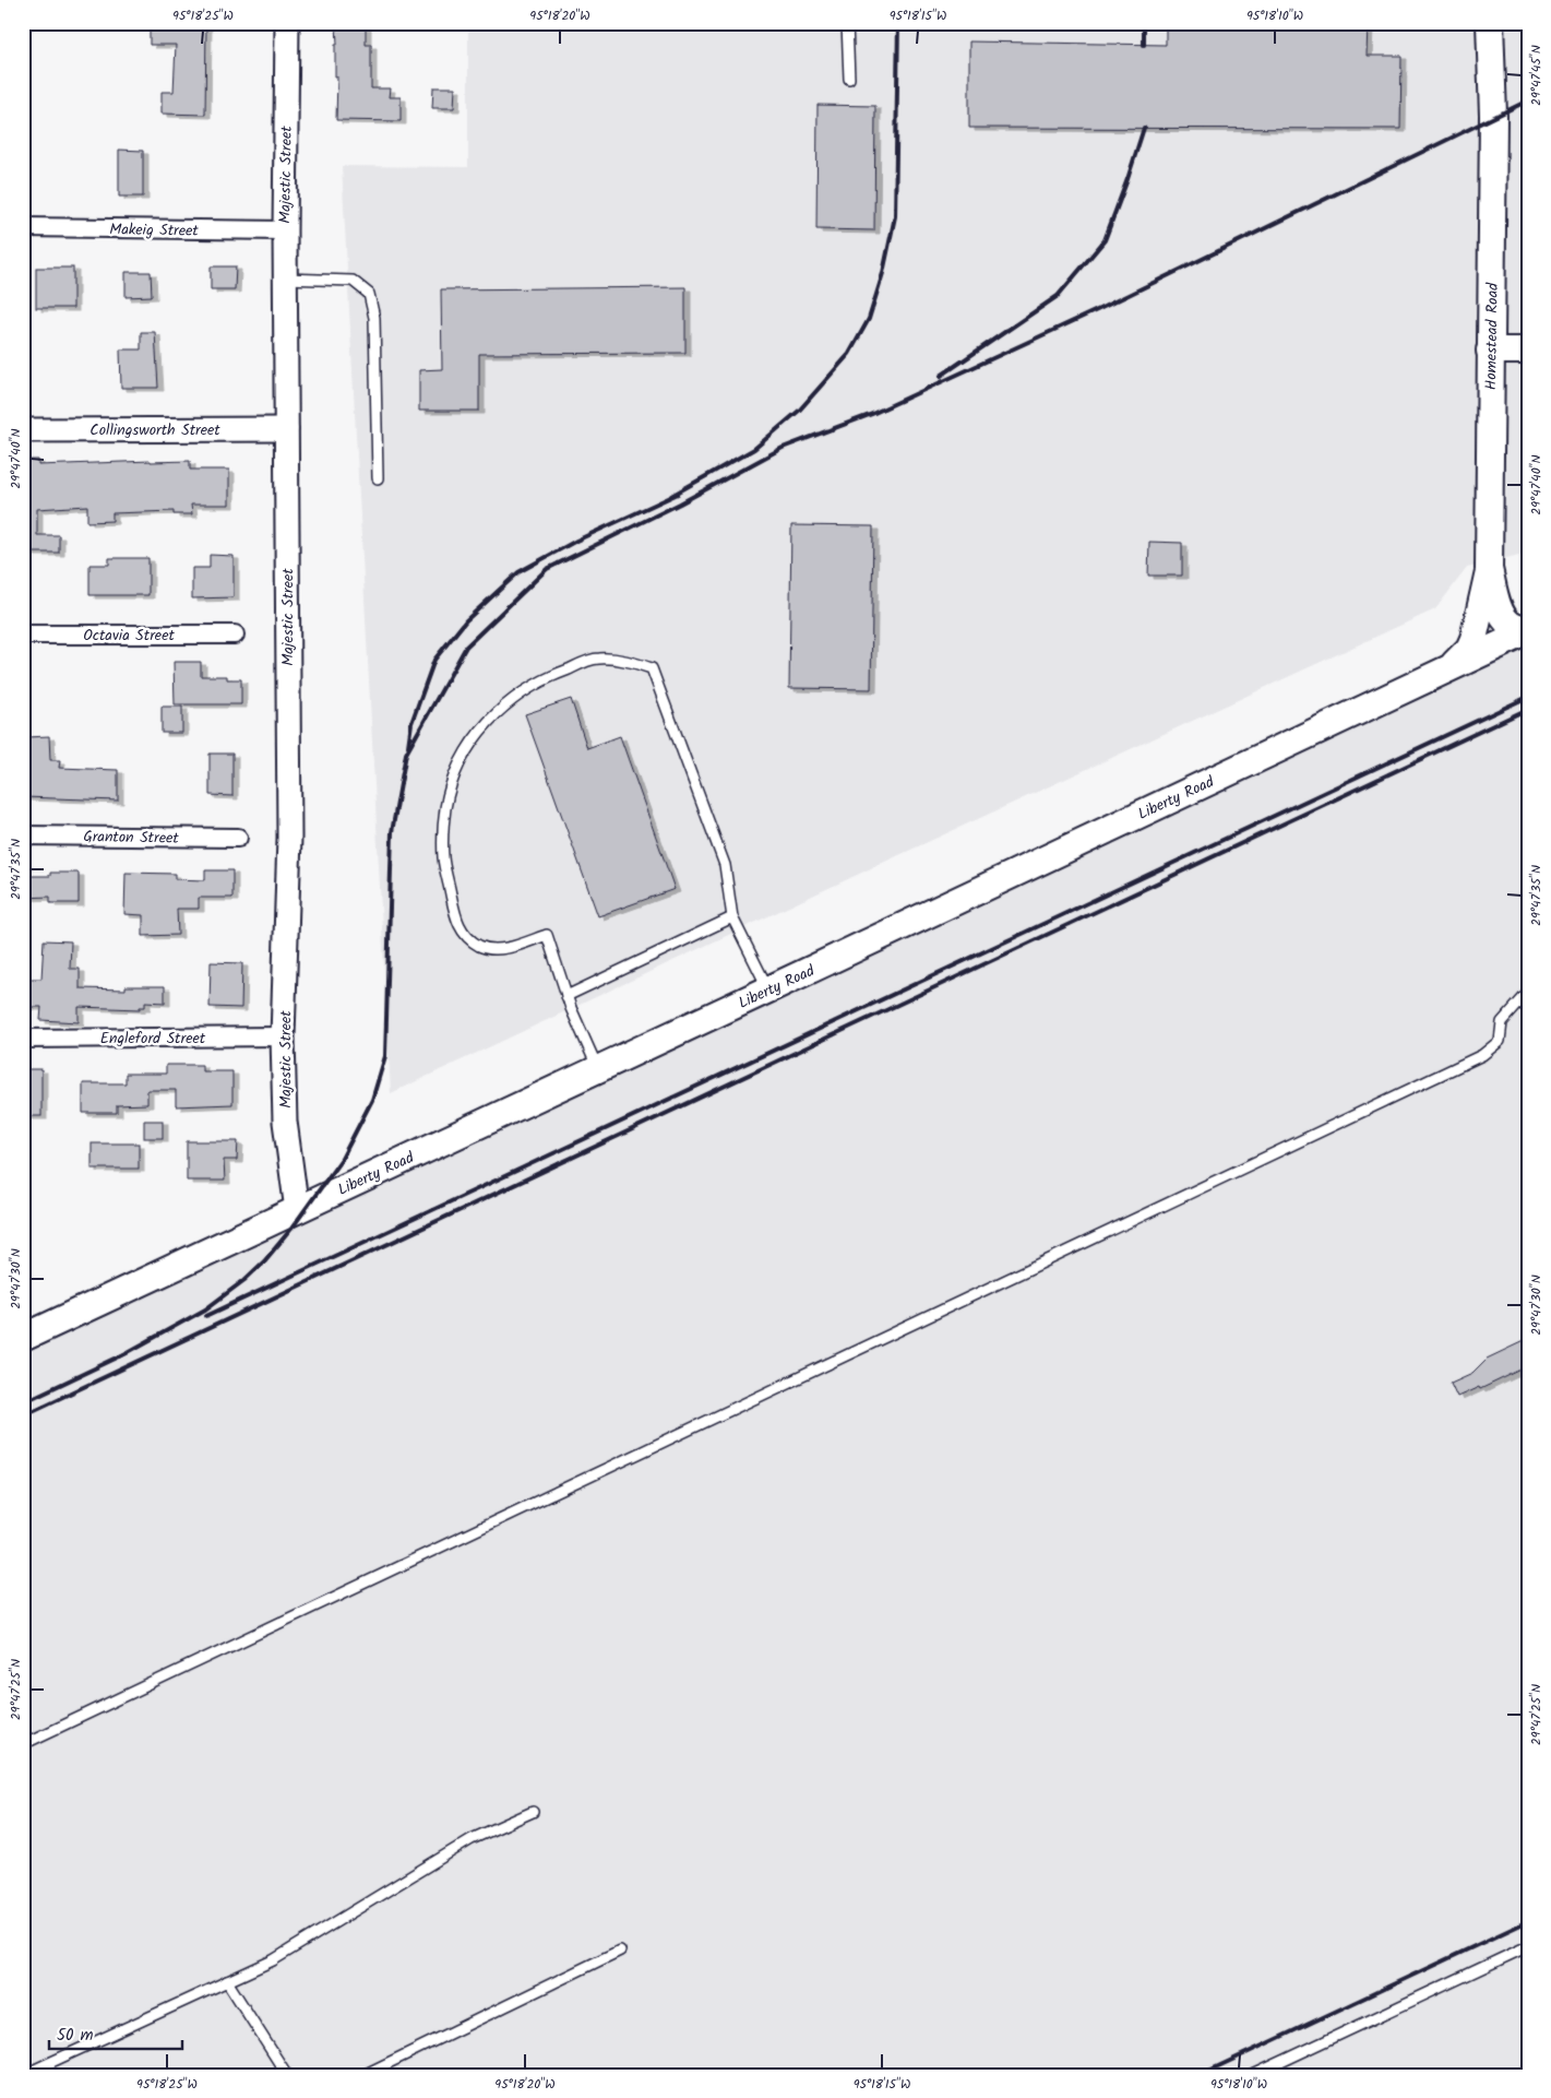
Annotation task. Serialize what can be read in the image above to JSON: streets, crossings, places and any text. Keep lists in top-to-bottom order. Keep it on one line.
{"streets":{"main road":["Homestead Road","Liberty Road"],"street":["Majestic Street","Makeig Street","Collingsworth Street","Octavia Street","Granton Street","Engleford Street"]},"crossings":[["Majestic Street","Makeig Street"],["Majestic Street","Collingsworth Street"],["Majestic Street","Liberty Road"],["Majestic Street","Engleford Street"],["Homestead Road","Liberty Road"]],"scale_bar":"50 m","coordinates":["95°18'25\"W","95°18'20\"W","95°18'15\"W","95°18'10\"W","29°47'45\"N","29°47'40\"N","29°47'35\"N","29°47'30\"N","29°47'25\"N"]}
